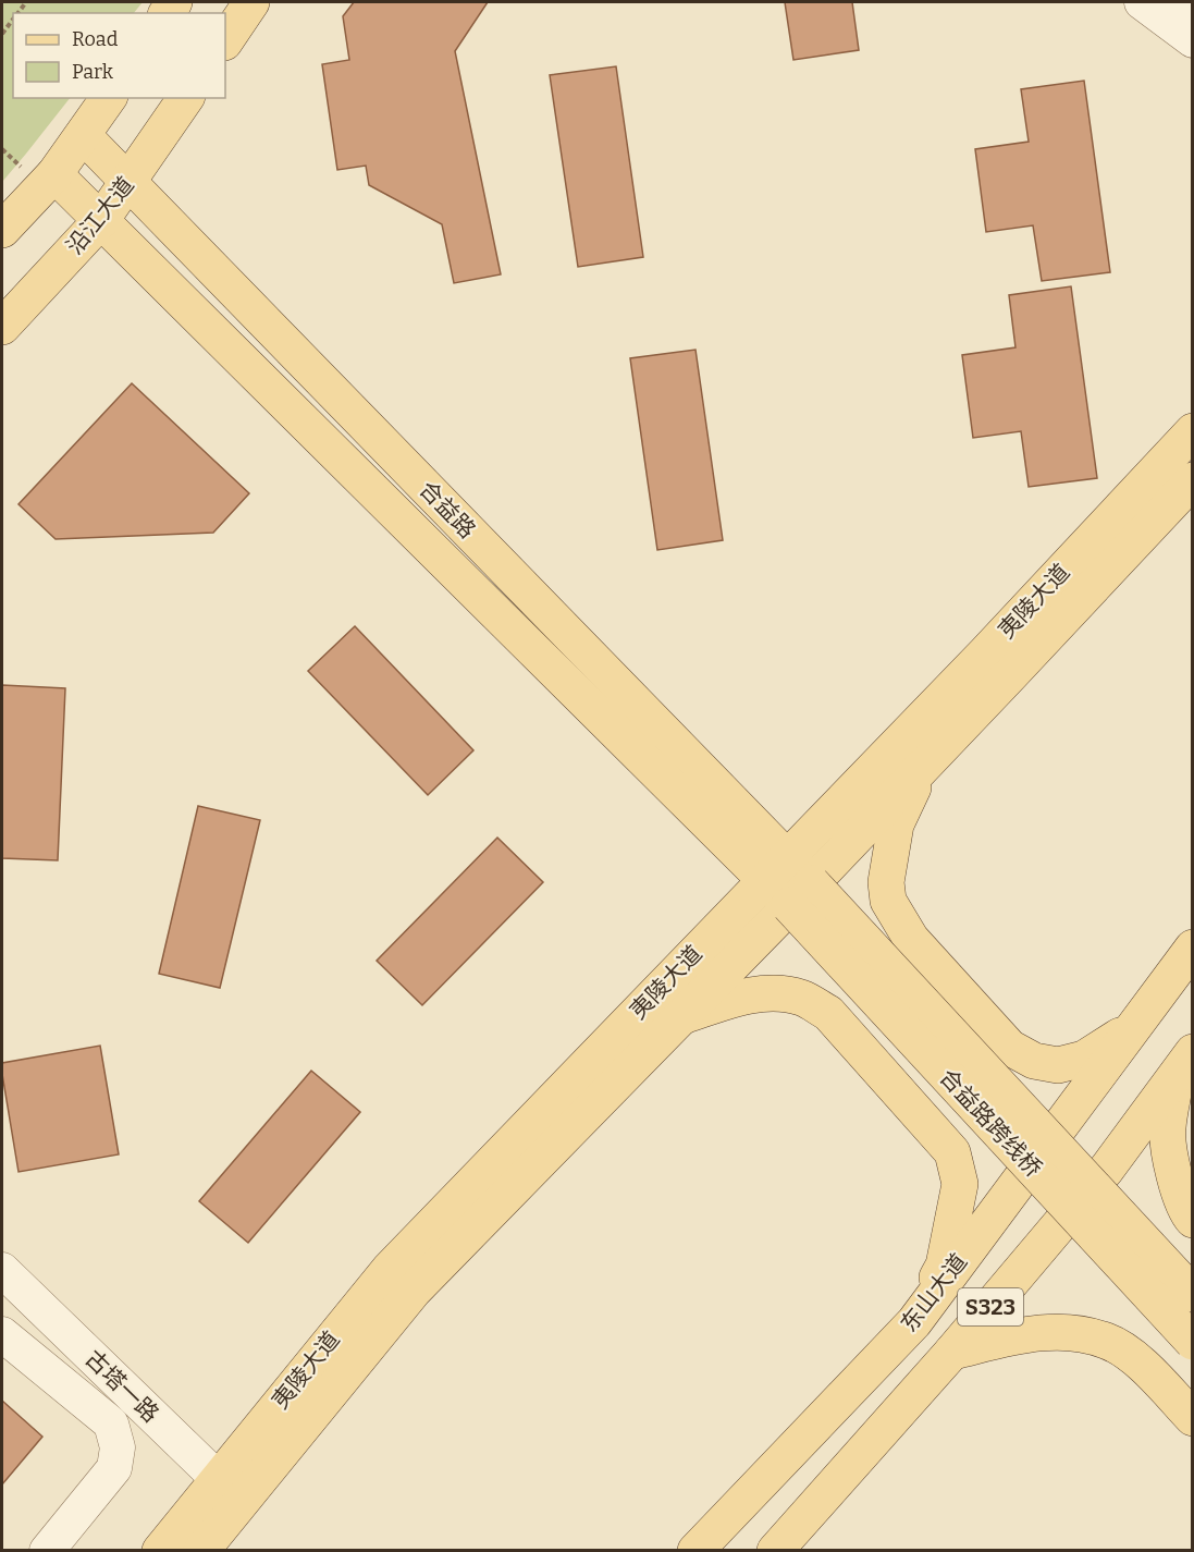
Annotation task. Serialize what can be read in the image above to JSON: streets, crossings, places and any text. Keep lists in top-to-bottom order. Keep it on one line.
{"streets":{"main road":["沿江大道","合益路","夷陵大道","合益路跨线桥","东山大道","S323"],"street":["古塔一路"]},"crossings":[["沿江大道","合益路"],["合益路","夷陵大道"],["合益路","合益路跨线桥"],["夷陵大道","合益路跨线桥"],["夷陵大道","古塔一路"]],"legend":["Road","Park"]}
